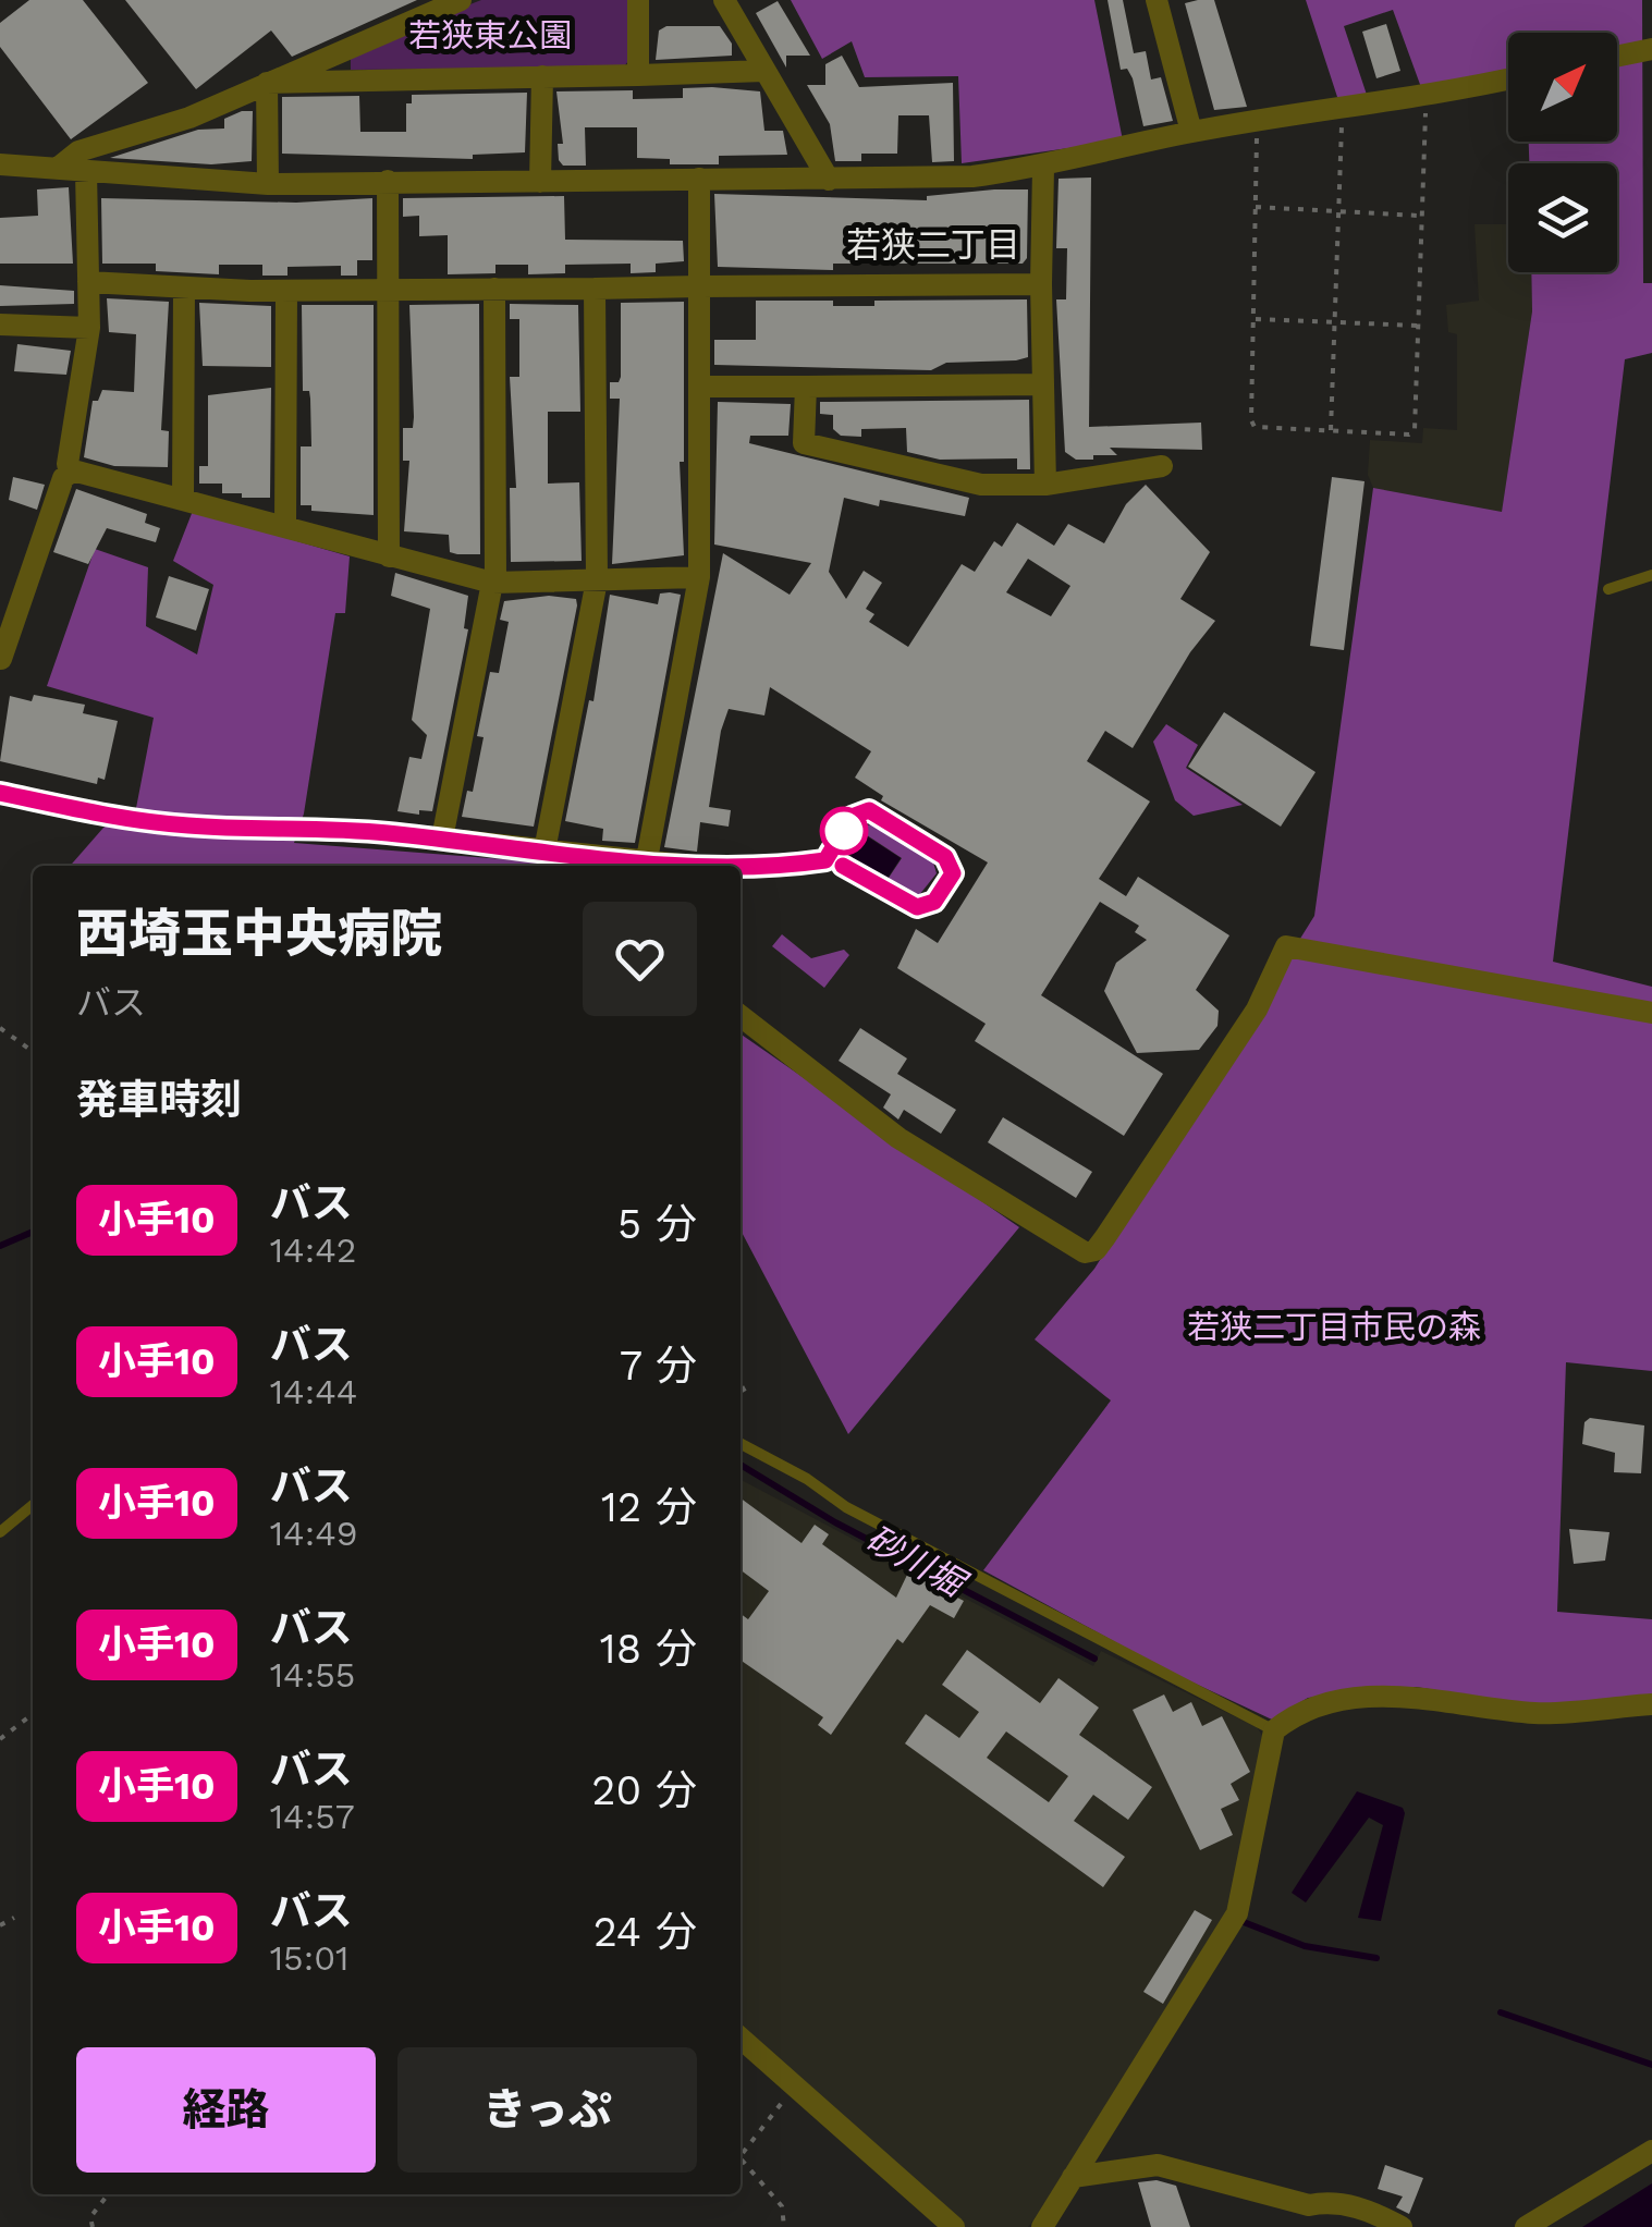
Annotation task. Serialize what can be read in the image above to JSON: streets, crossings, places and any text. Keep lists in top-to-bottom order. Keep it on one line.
{"districts":["若狭二丁目"],"water":["砂川堀"],"parks":["若狭東公園","若狭二丁目市民の森"],"lines":["bus line 小手10"],"north":"top right","page":{"heading":[["西埼玉中央病院","バス"],"発車時刻"],"list":[{"mark":"小手10","name":"バス","note":"14:42","value":"5 分"},{"mark":"小手10","name":"バス","note":"14:44","value":"7 分"},{"mark":"小手10","name":"バス","note":"14:49","value":"12 分"},{"mark":"小手10","name":"バス","note":"14:55","value":"18 分"},{"mark":"小手10","name":"バス","note":"14:57","value":"20 分"},{"mark":"小手10","name":"バス","note":"15:01","value":"24 分"}],"buttons":["経路","きっぷ"]}}
